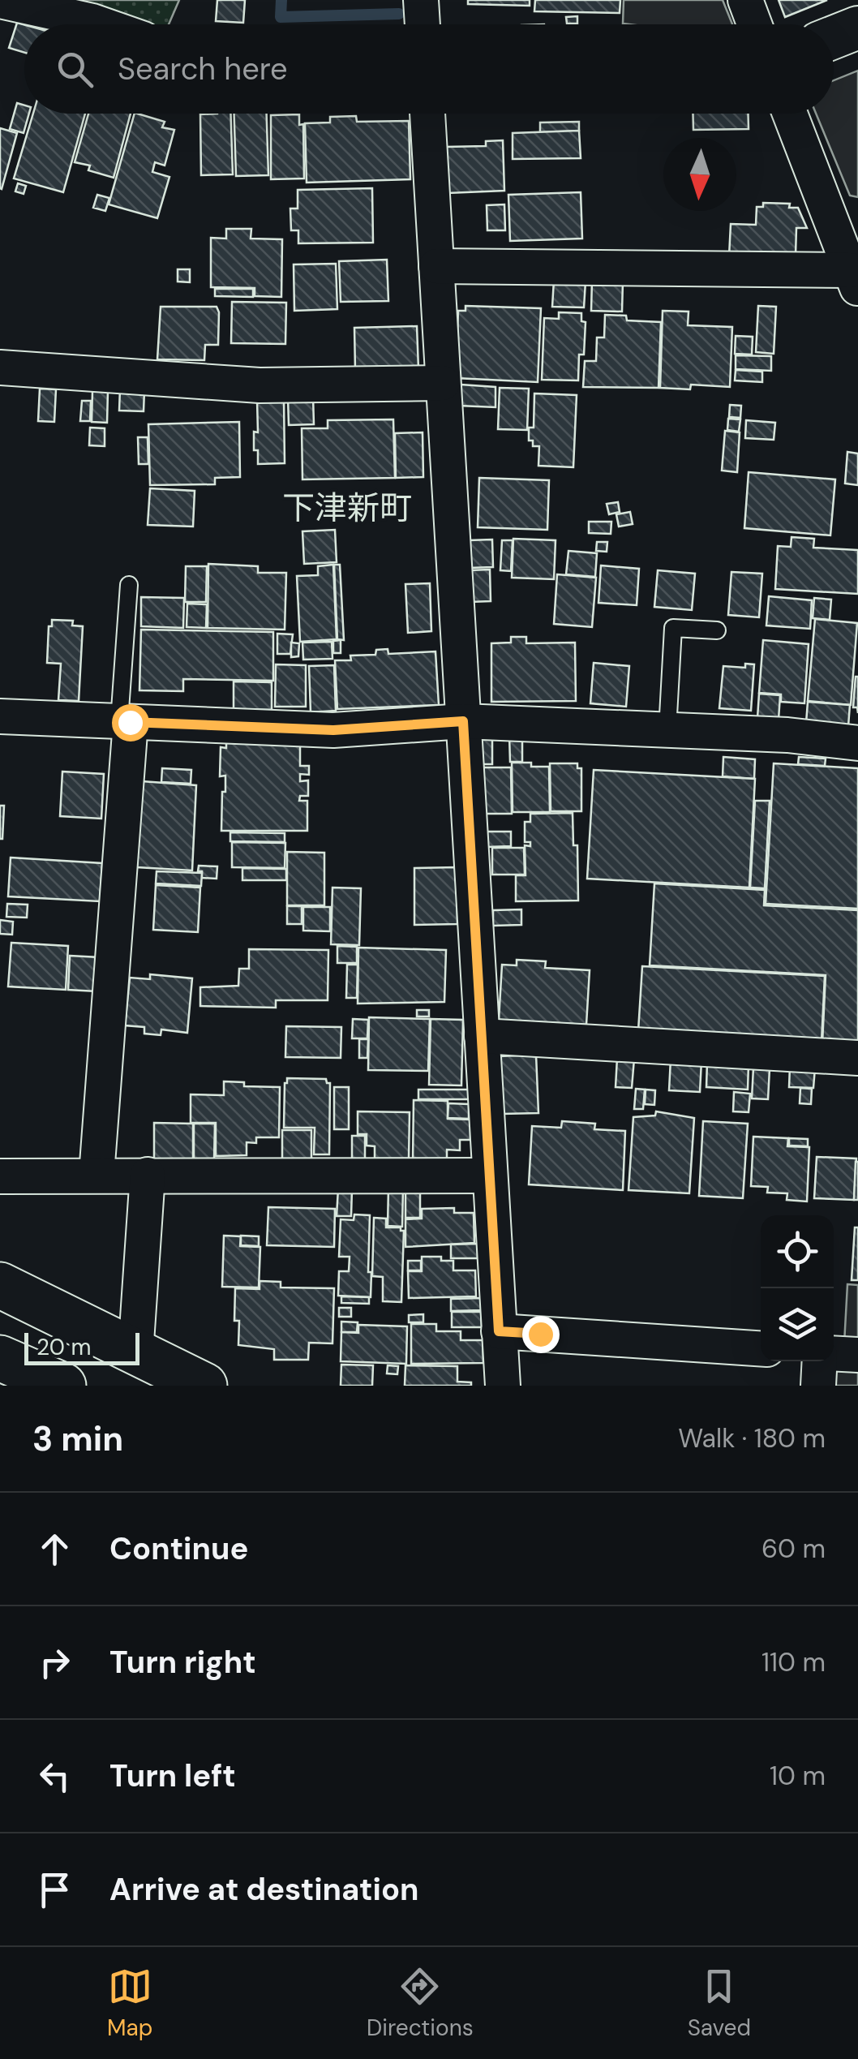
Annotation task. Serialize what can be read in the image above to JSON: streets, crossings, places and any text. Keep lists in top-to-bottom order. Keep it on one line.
{"districts":["下津新町"],"scale_bar":"20 m","north":"bottom","page":{"search":"Search here","scale":"20 m","heading":["3 min","Walk · 180 m"],"list":[["Continue","60 m"],["Turn right","110 m"],["Turn left","10 m"],"Arrive at destination"],"nav":["Map","Directions","Saved"]}}
